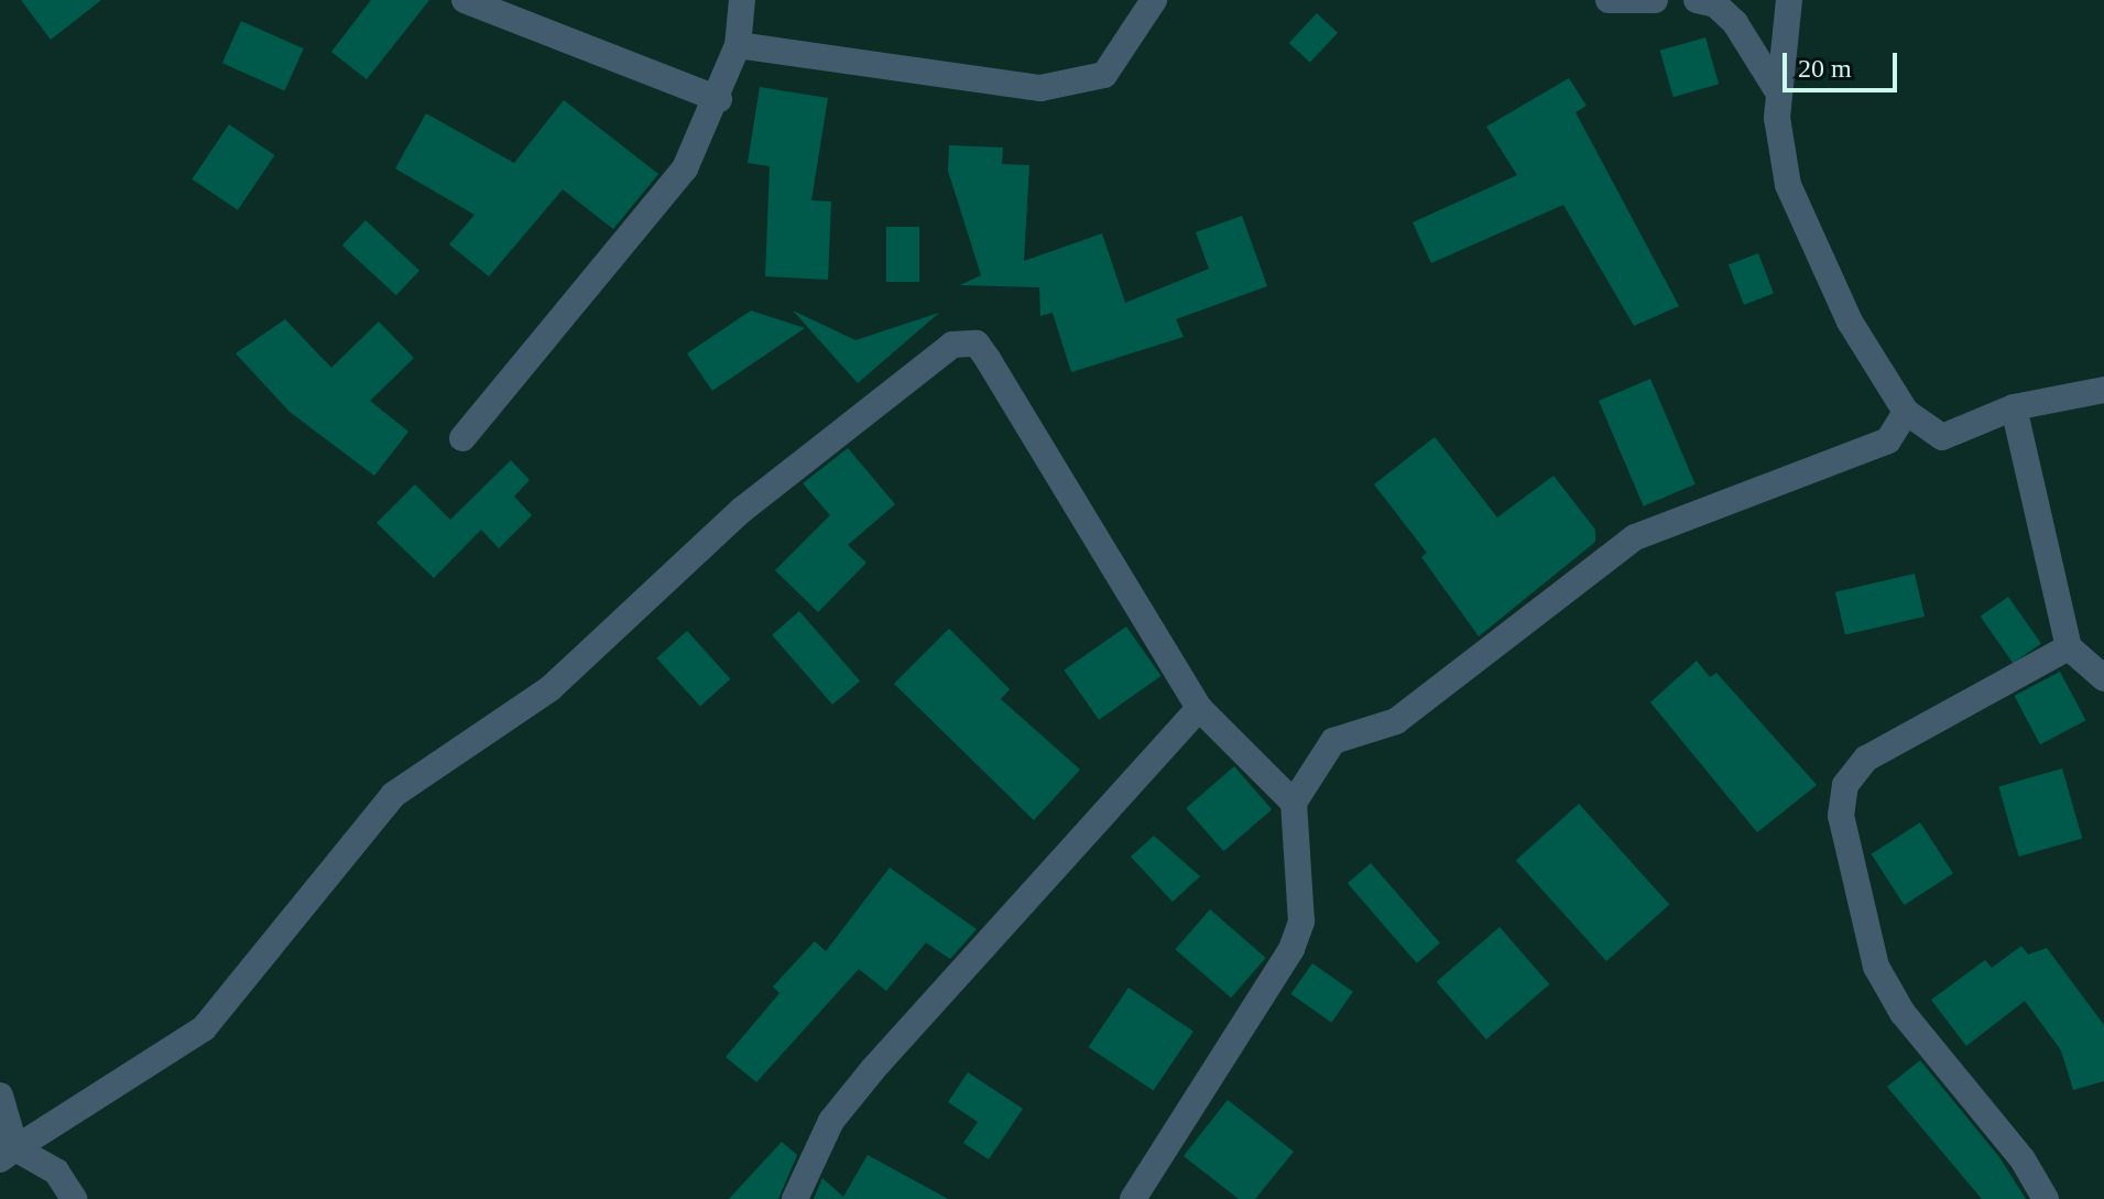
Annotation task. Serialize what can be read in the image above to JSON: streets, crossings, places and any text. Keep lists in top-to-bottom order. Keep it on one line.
{"scale_bar":"20 m"}
